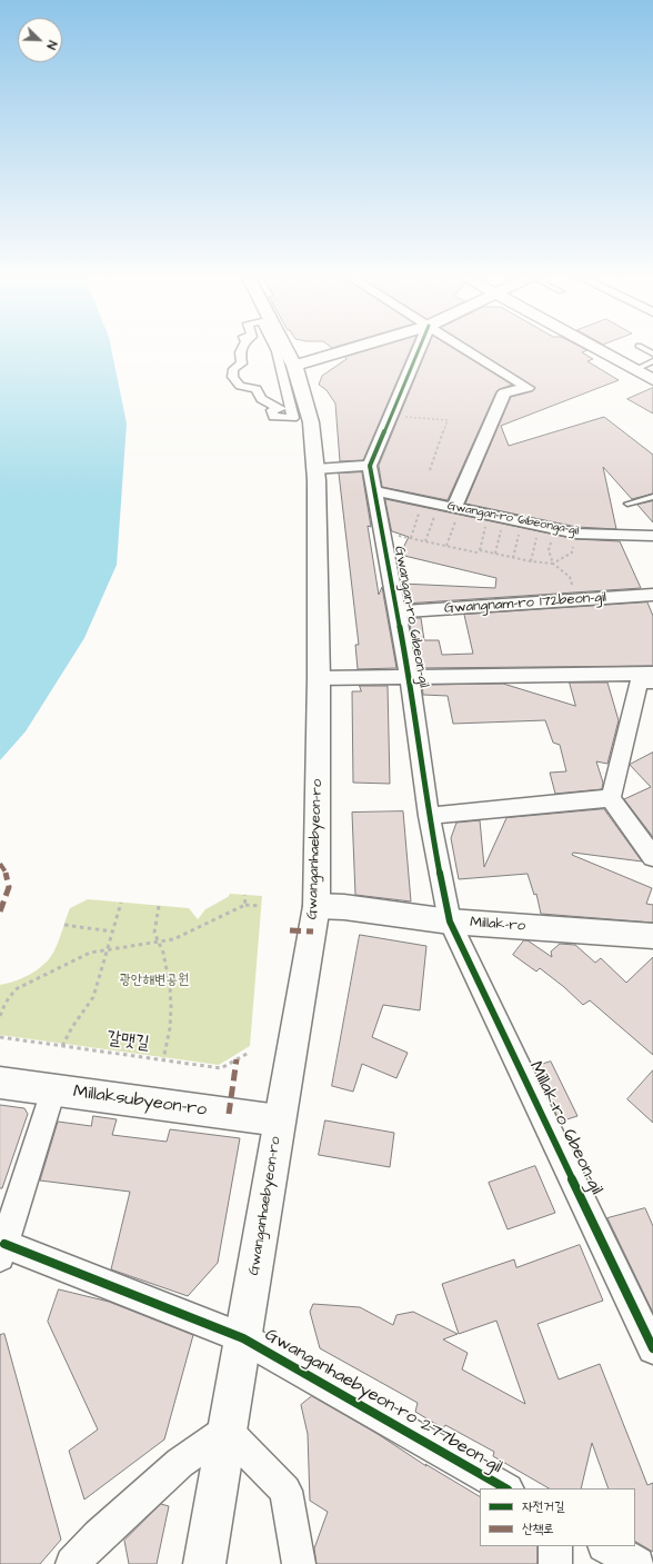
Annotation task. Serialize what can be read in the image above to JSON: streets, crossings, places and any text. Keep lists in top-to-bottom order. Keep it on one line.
{"streets":{"main road":["Gwanganhaebyeon-ro","Millak-ro","Millaksubyeon-ro"],"street":["Gwangan-ro 61beonga-gil","Gwangnam-ro 172beon-gil","Gwangan-ro 61beon-gil","Millak-ro 6beon-gil","Gwanganhaebyeon-ro 277beon-gil"],"path":["갈맷길"]},"crossings":[["Gwangan-ro 61beonga-gil","Gwangan-ro 61beon-gil"],["Gwangnam-ro 172beon-gil","Gwangan-ro 61beon-gil"],["Gwangan-ro 61beon-gil","Millak-ro"],["Gwangan-ro 61beon-gil","Millak-ro 6beon-gil"],["Gwanganhaebyeon-ro","Millak-ro"],["Gwanganhaebyeon-ro","Millaksubyeon-ro"],["Gwanganhaebyeon-ro","Gwanganhaebyeon-ro 277beon-gil"],["Millak-ro","Millak-ro 6beon-gil"]],"parks":["광안해변공원"],"legend":["자전거길","산책로"],"north":"bottom right"}
